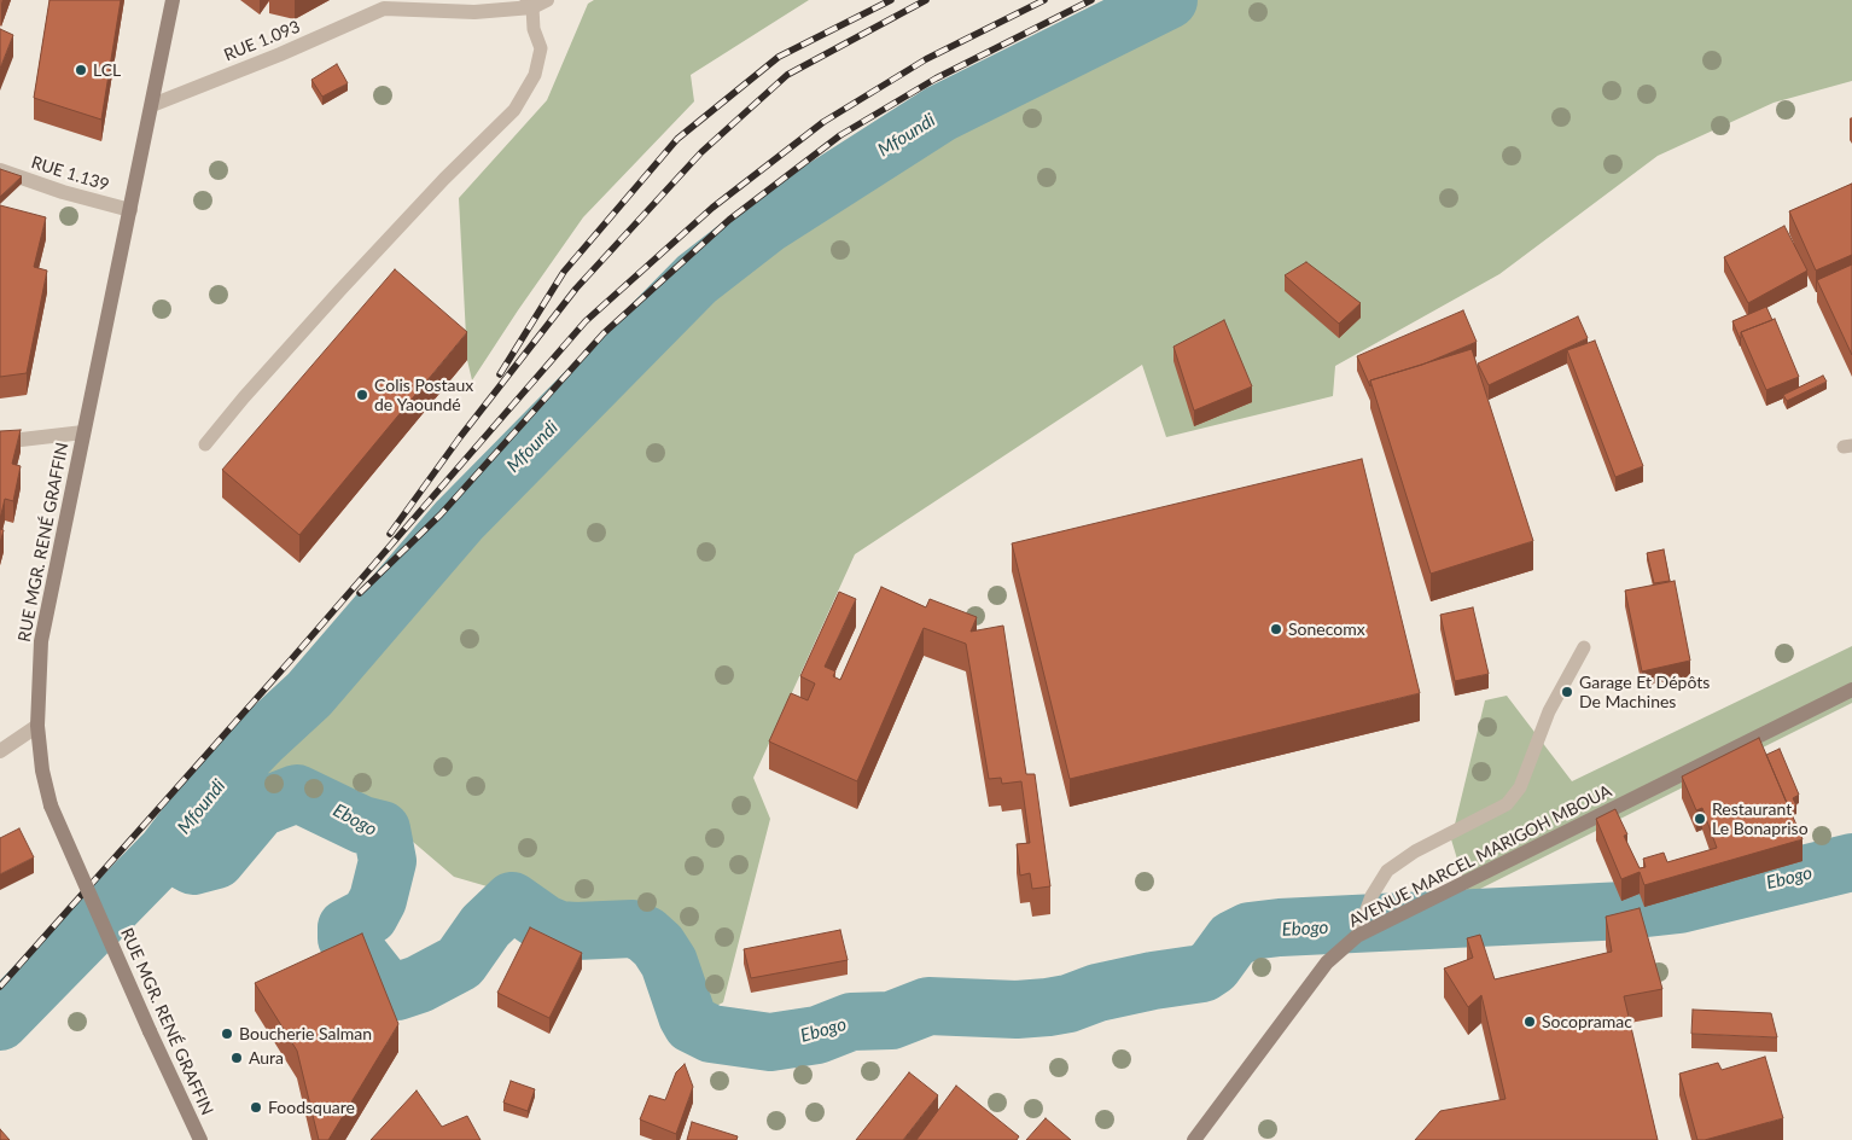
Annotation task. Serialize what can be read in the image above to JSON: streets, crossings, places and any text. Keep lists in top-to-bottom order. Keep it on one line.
{"streets":{"main road":["RUE MGR. RENÉ GRAFFIN","AVENUE MARCEL MARIGOH MBOUA"],"street":["RUE 1.093","RUE 1.139"]},"crossings":[["RUE 1.093","RUE MGR. RENÉ GRAFFIN"],["RUE 1.139","RUE MGR. RENÉ GRAFFIN"]],"water":["Mfoundi","Ebogo"],"places":["LCL","Colis Postaux de Yaoundé","Sonecomx","Garage Et Dépôts De Machines","Restaurant Le Bonapriso","Socopramac","Boucherie Salman","Aura","Foodsquare"]}
